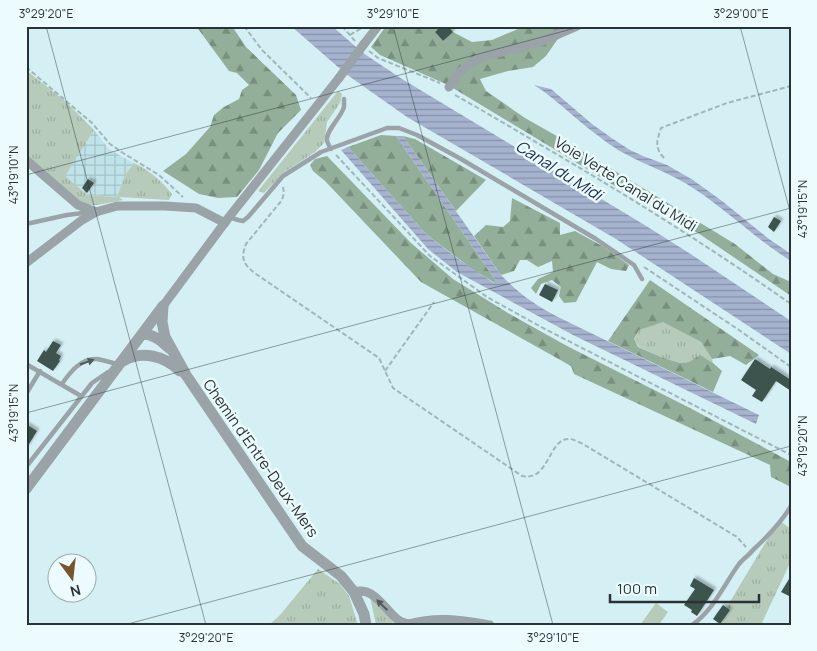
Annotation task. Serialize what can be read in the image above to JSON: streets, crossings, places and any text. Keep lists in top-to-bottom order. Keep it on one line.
{"streets":{"street":["Chemin d'Entre-Deux-Mers"],"path":["Voie Verte Canal du Midi"]},"water":["Canal du Midi"],"scale_bar":"100 m","north":"bottom","coordinates":["3°29'20\"E","3°29'10\"E","3°29'00\"E","43°19'10\"N","43°19'15\"N","43°19'20\"N"]}
